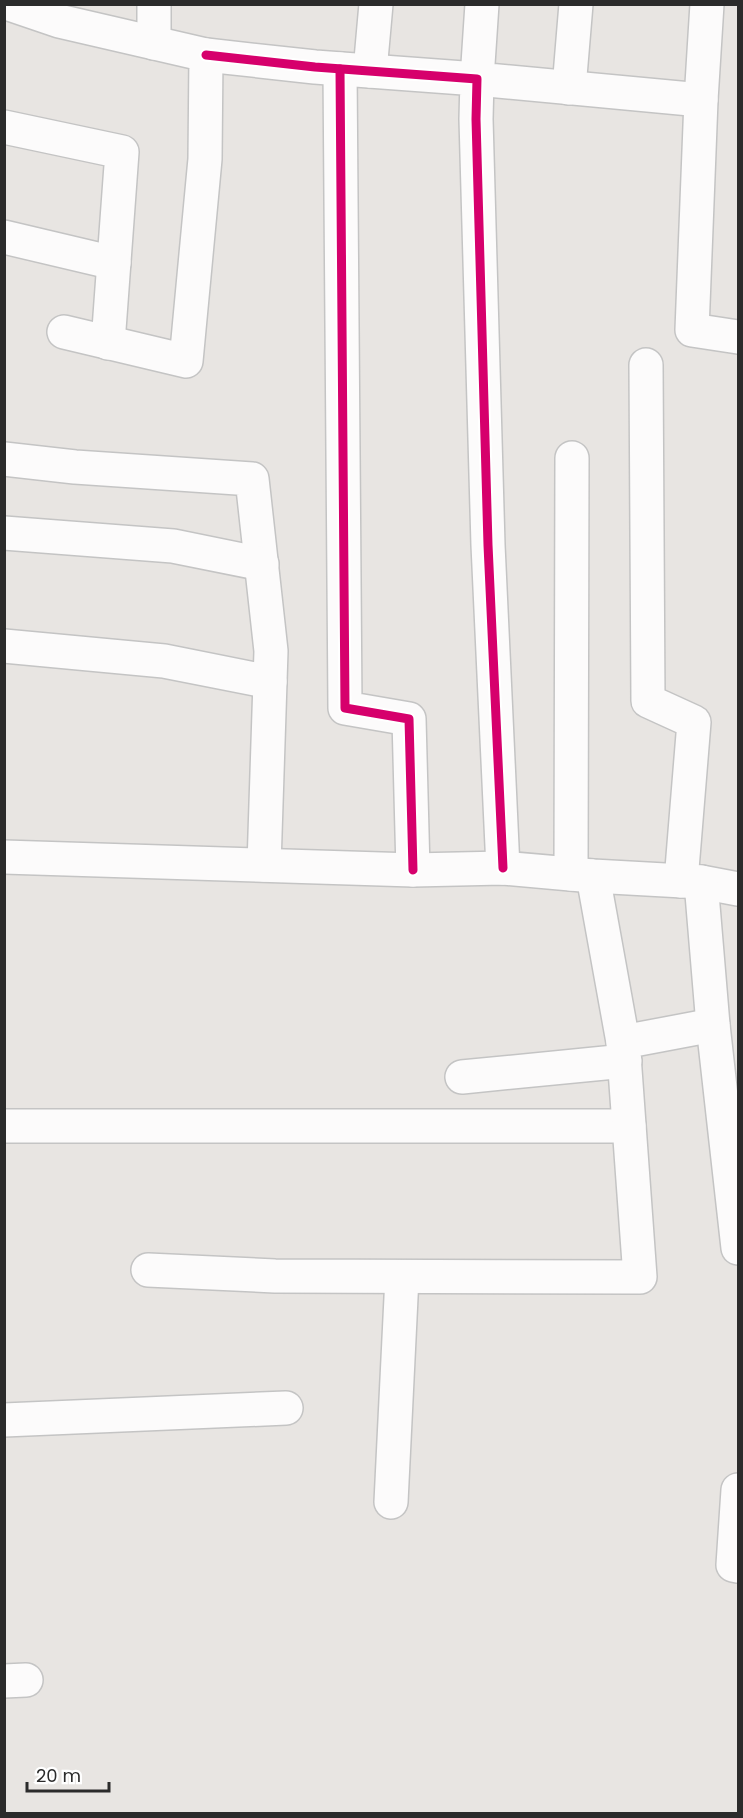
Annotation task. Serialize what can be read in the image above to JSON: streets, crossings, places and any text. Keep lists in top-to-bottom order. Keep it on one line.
{"scale_bar":"20 m"}
